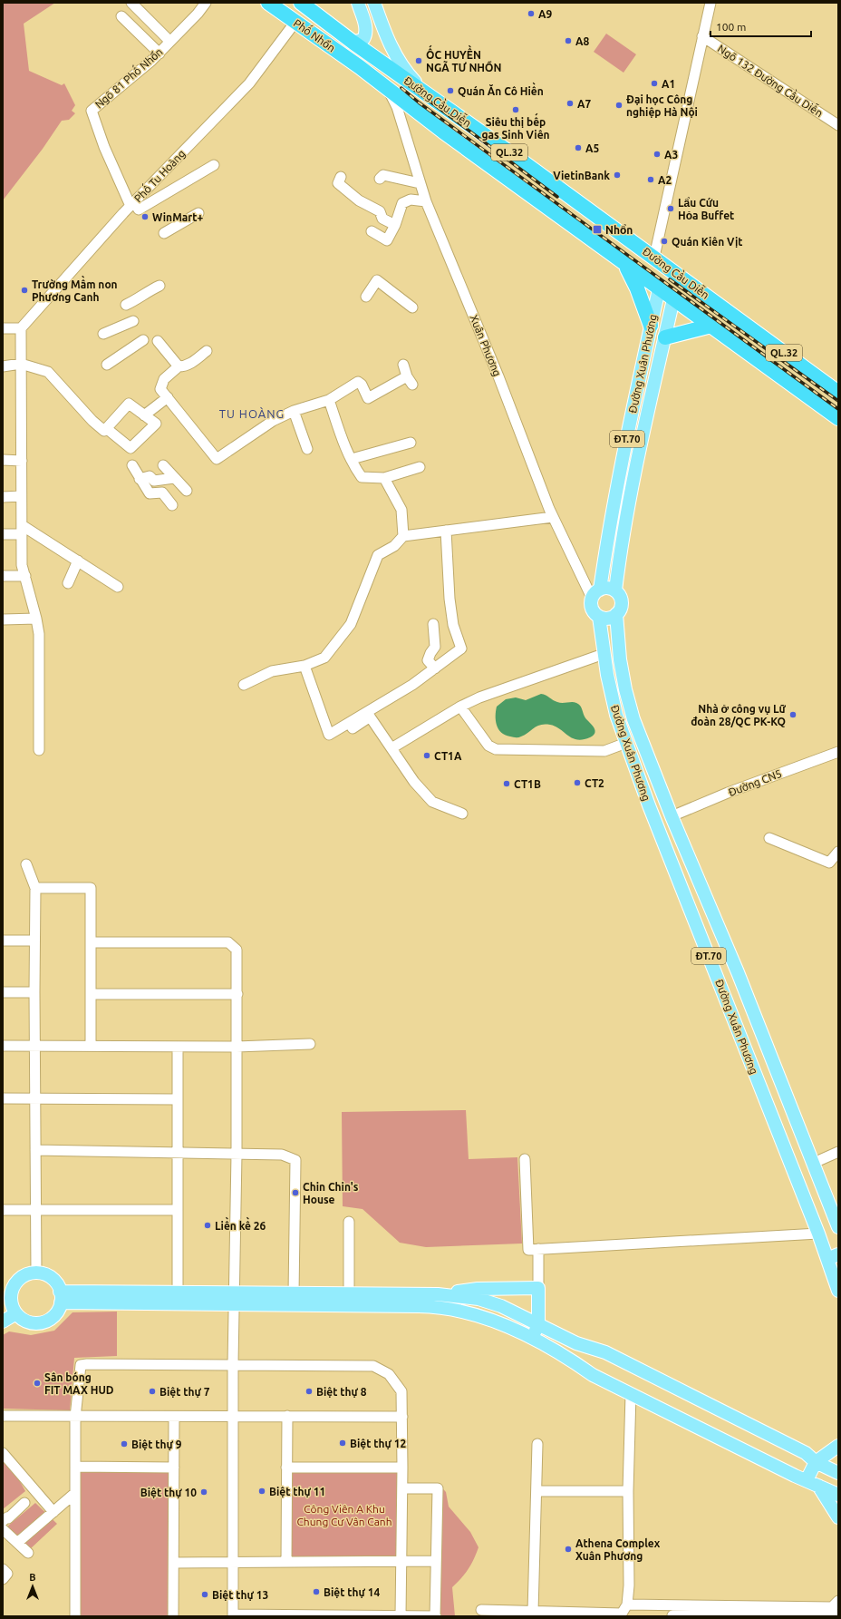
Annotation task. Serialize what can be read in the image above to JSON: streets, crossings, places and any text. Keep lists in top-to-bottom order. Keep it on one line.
{"streets":{"highway":["Phố Nhổn","Đường Cầu Diễn","QL.32","ĐT.70"],"main road":["Đường Xuân Phương"],"street":["Ngõ 81 Phố Nhổn","Ngõ 132 Đường Cầu Diễn","Phố Tu Hoàng","Xuân Phương","Đường CN5"]},"crossings":[["Phố Nhổn","Đường Cầu Diễn"],["Phố Nhổn","Phố Tu Hoàng"],["Ngõ 81 Phố Nhổn","Phố Tu Hoàng"],["Đường Cầu Diễn","Xuân Phương"],["Đường Cầu Diễn","Đường Xuân Phương"],["Đường Cầu Diễn","ĐT.70"],["Xuân Phương","Đường Xuân Phương"],["Đường Xuân Phương","ĐT.70"],["Đường Xuân Phương","Đường CN5"]],"districts":["TU HOÀNG"],"parks":["Công Viên A Khu Chung Cư Vân Canh"],"places":{"other":["A9","A8","ỐC HUYỀN NGÃ TƯ NHỔN","A1","Quán Ăn Cô Hiền","A7","Đại học Công nghiệp Hà Nội","Siêu thị bếp gas Sinh Viên","A5","A3","VietinBank","A2","Lẩu Cứu Hỏa Buffet","WinMart+","Quán Kiên Vịt","Trường Mầm non Phương Canh","Nhà ở công vụ Lữ đoàn 28/QC PK-KQ","CT1A","CT2","CT1B","Chin Chin's House","Liền kề 26","Sân bóng FIT MAX HUD","Biệt thự 7","Biệt thự 8","Biệt thự 12","Biệt thự 9","Biệt thự 11","Biệt thự 10","Athena Complex Xuân Phương","Biệt thự 14","Biệt thự 13"],"transit":["Nhổn"]},"scale_bar":"100 m","north":"top"}
